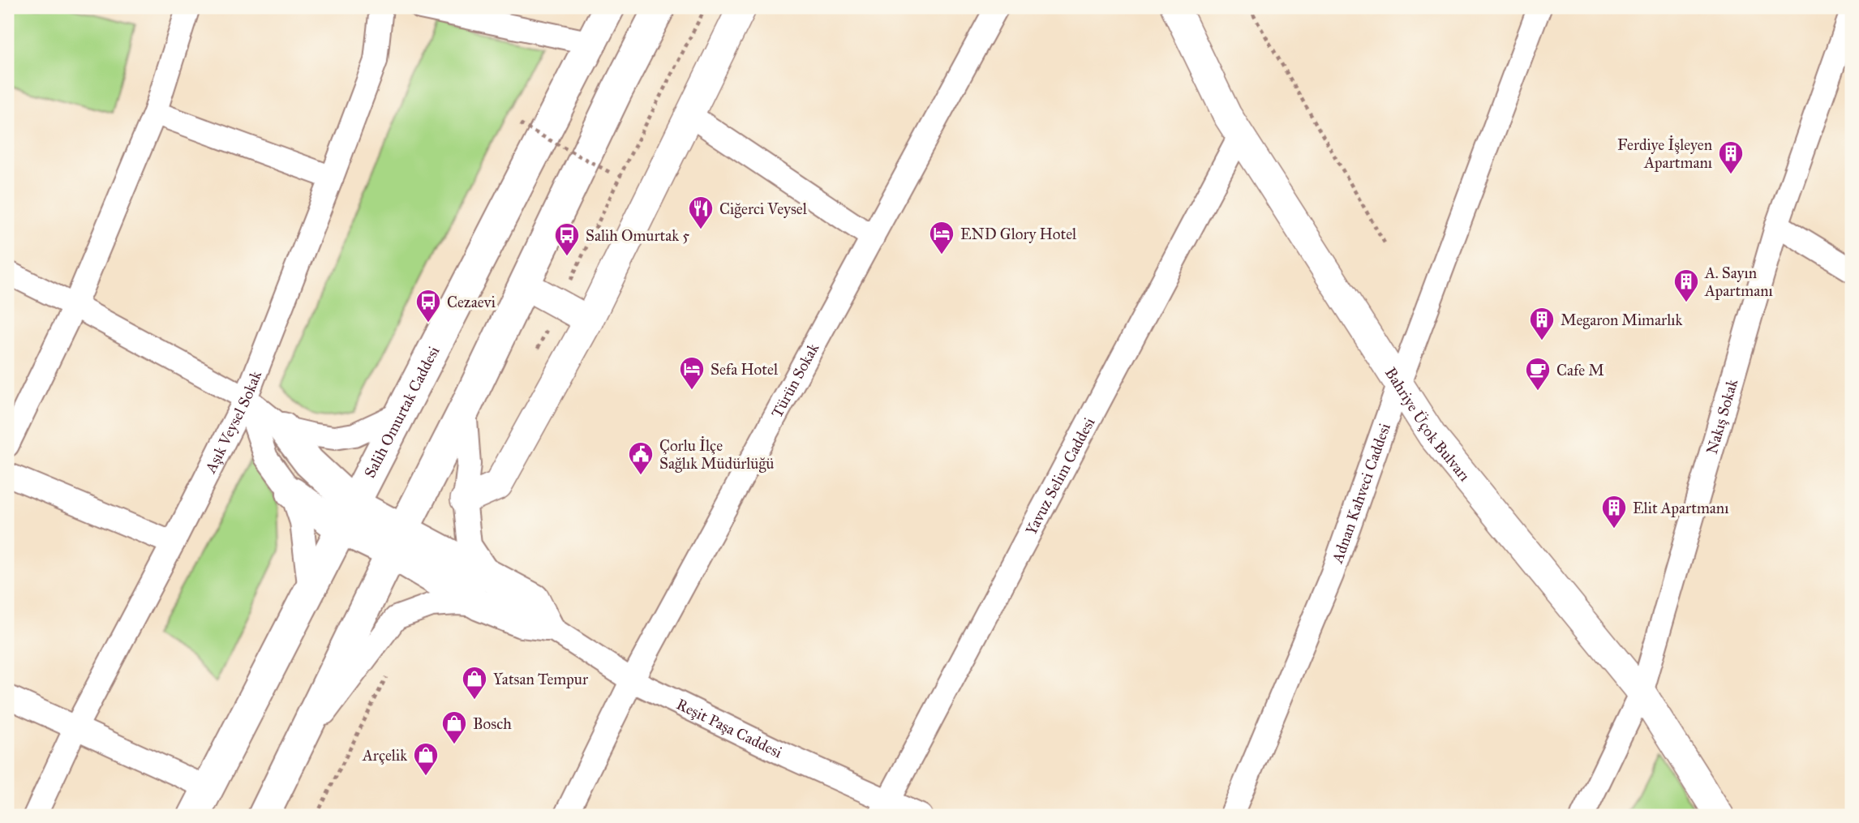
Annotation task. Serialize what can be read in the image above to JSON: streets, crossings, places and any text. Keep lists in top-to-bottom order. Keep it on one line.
{"streets":{"main road":["Salih Omurtak Caddesi"],"street":["Türün Sokak","Nakış Sokak","Aşık Veysel Sokak","Bahriye Üçok Bulvarı","Yavuz Selim Caddesi","Adnan Kahveci Caddesi","Reşit Paşa Caddesi"]},"crossings":[["Türün Sokak","Reşit Paşa Caddesi"],["Nakış Sokak","Bahriye Üçok Bulvarı"],["Bahriye Üçok Bulvarı","Yavuz Selim Caddesi"],["Bahriye Üçok Bulvarı","Adnan Kahveci Caddesi"],["Yavuz Selim Caddesi","Reşit Paşa Caddesi"]],"places":{"building":["Ferdiye İşleyen Apartmanı","A. Sayın Apartmanı","Megaron Mimarlık","Elit Apartmanı"],"restaurant":["Ciğerci Veysel"],"hotel":["END Glory Hotel","Sefa Hotel"],"bus stop":["Salih Omurtak 5","Cezaevi"],"cafe":["Cafe M"],"public building":["Çorlu İlçe Sağlık Müdürlüğü"],"shop":["Yatsan Tempur","Bosch","Arçelik"]}}
